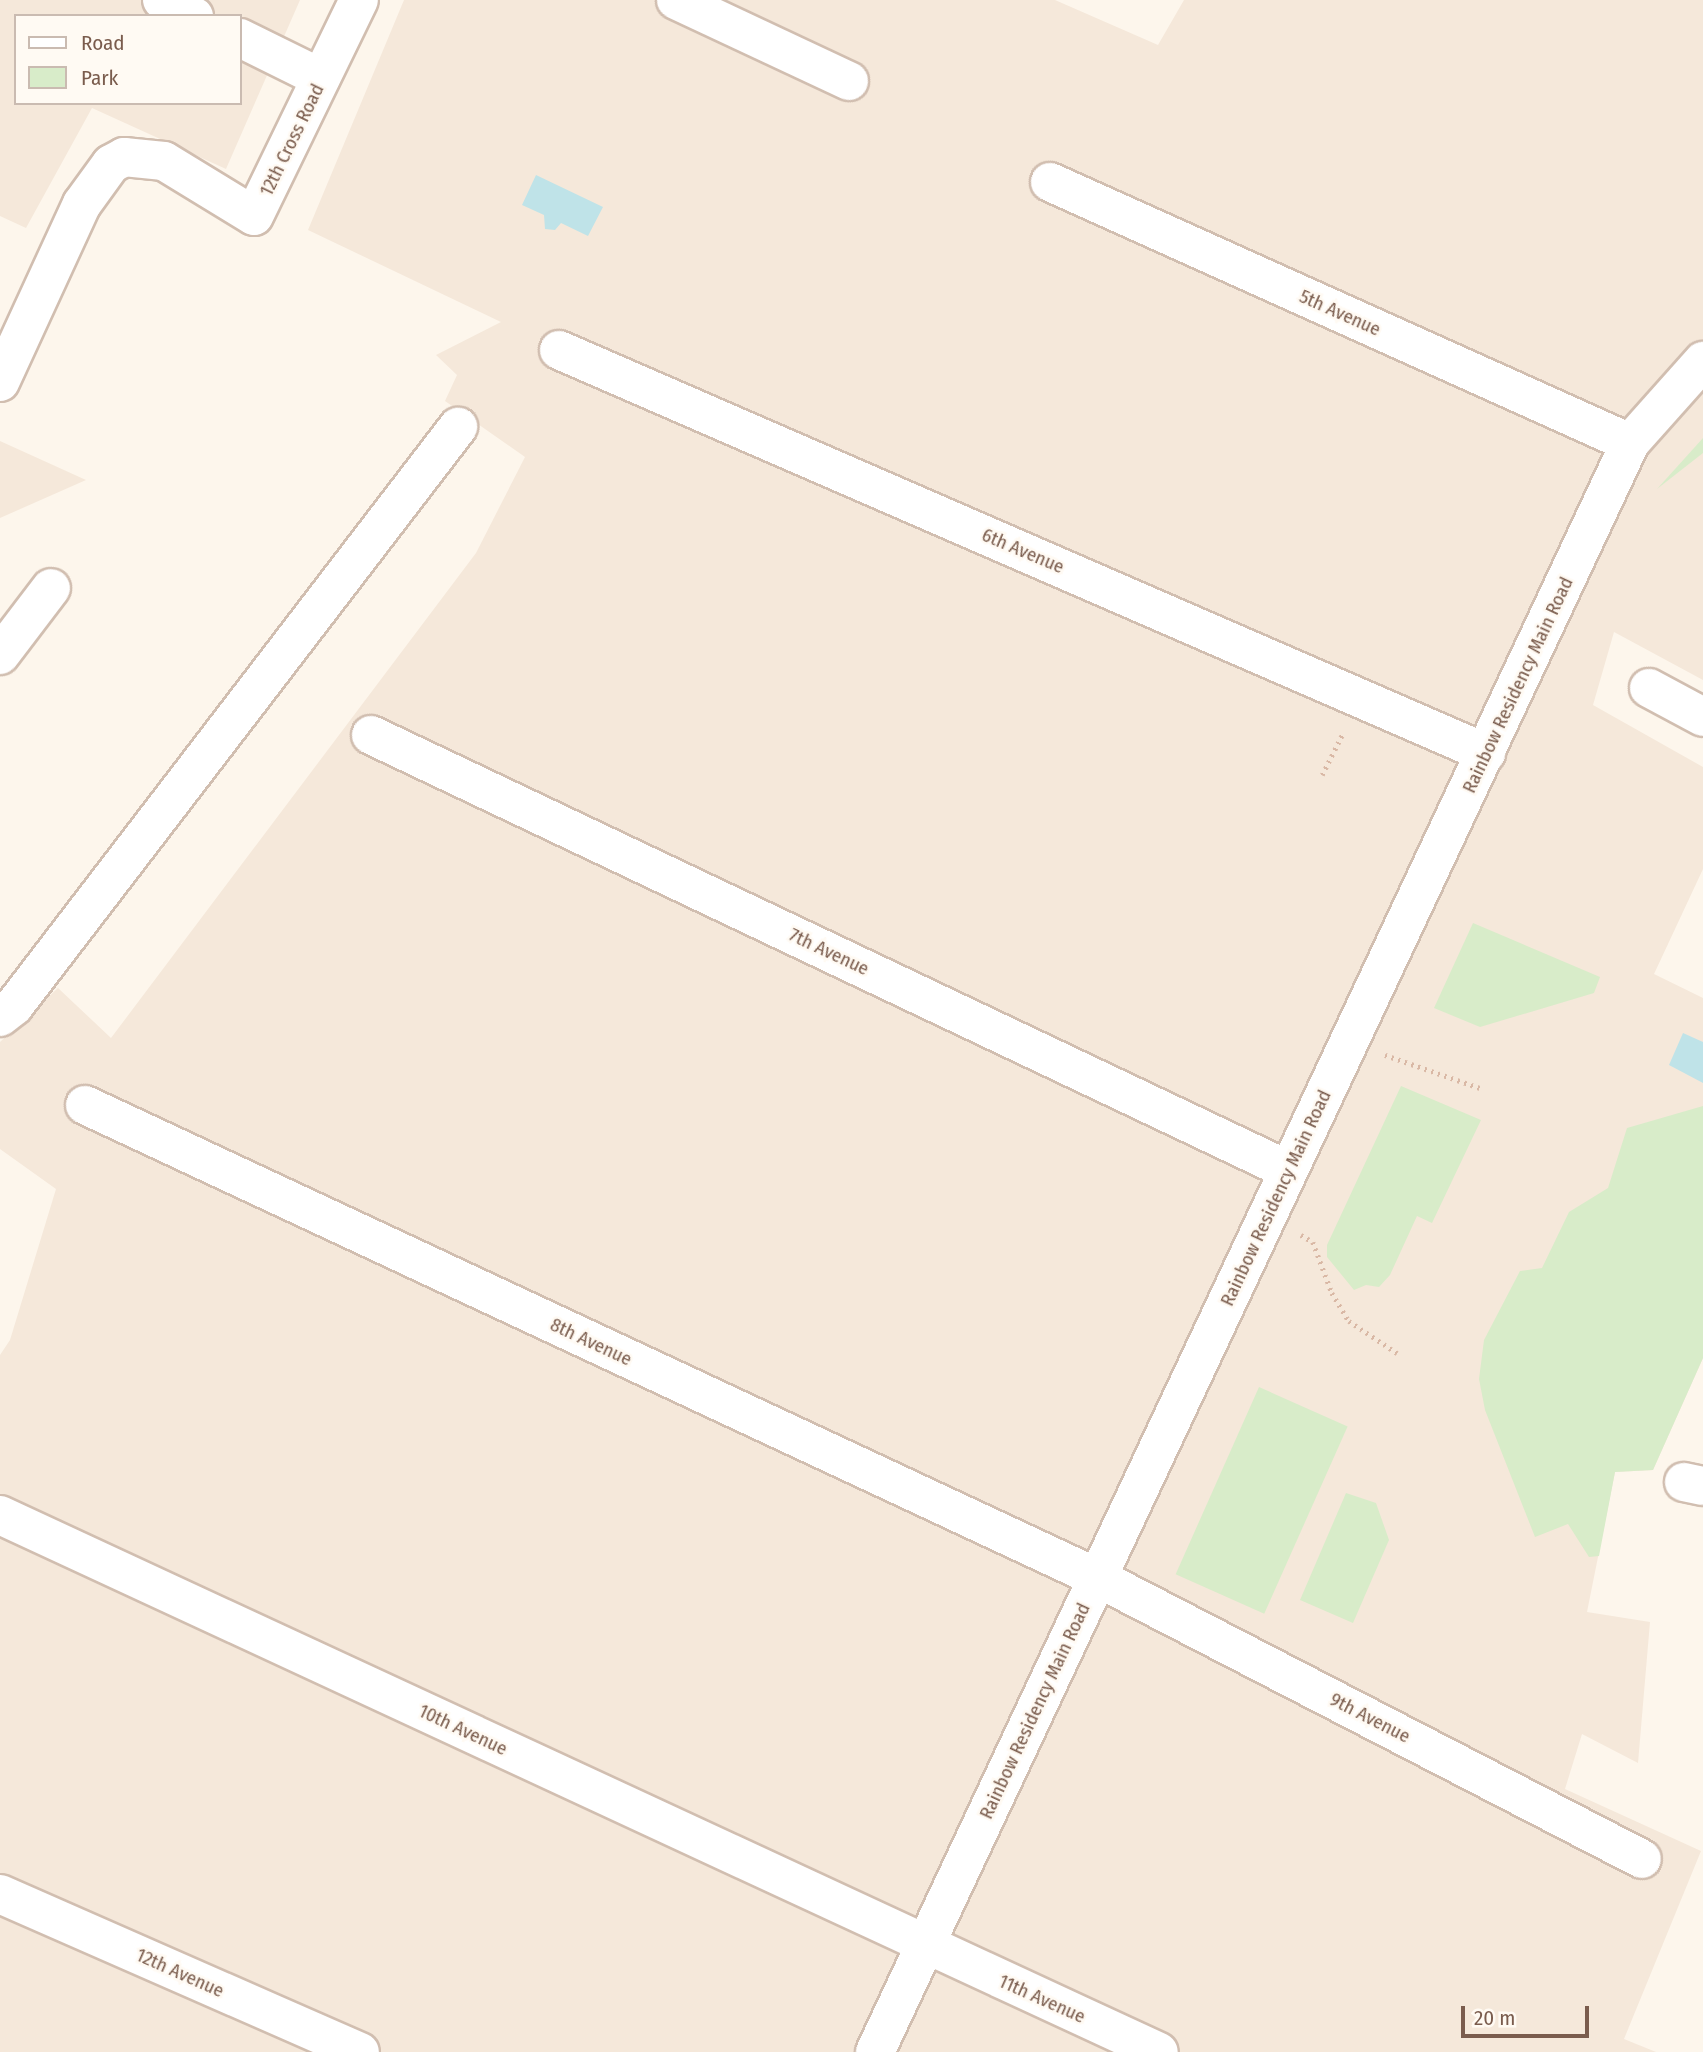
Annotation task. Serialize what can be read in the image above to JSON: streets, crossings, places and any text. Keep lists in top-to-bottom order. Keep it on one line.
{"streets":{"street":["12th Cross Road","5th Avenue","6th Avenue","Rainbow Residency Main Road","7th Avenue","8th Avenue","9th Avenue","10th Avenue","12th Avenue","11th Avenue"]},"crossings":[["5th Avenue","Rainbow Residency Main Road"],["6th Avenue","Rainbow Residency Main Road"],["Rainbow Residency Main Road","7th Avenue"],["Rainbow Residency Main Road","8th Avenue"],["Rainbow Residency Main Road","9th Avenue"],["Rainbow Residency Main Road","10th Avenue"],["Rainbow Residency Main Road","11th Avenue"],["8th Avenue","9th Avenue"],["10th Avenue","11th Avenue"]],"legend":["Road","Park"],"scale_bar":"20 m"}
